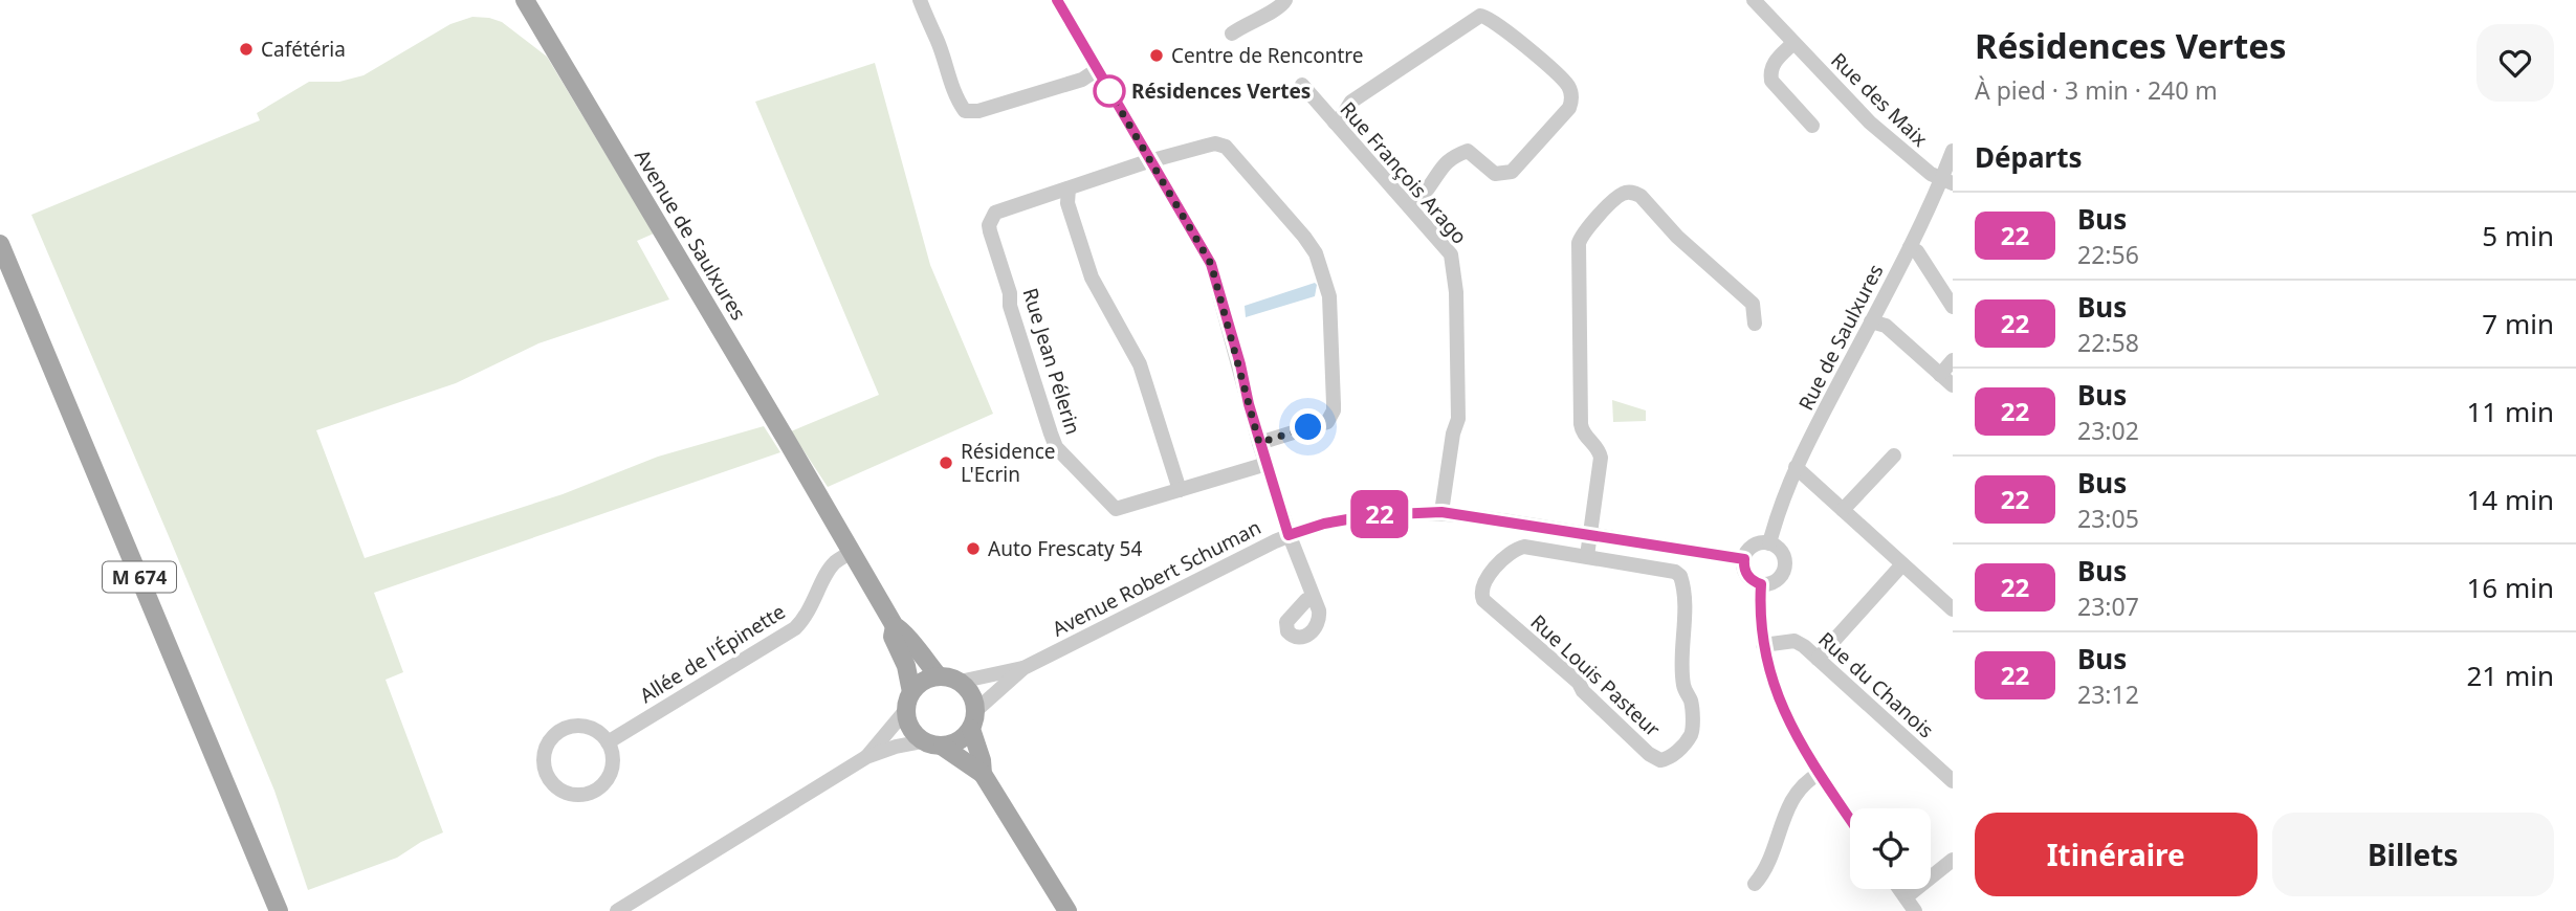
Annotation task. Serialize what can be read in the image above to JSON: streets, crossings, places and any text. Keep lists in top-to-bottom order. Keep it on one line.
{"streets":{"main road":["Avenue de Saulxures","M 674"],"street":["Rue des Maix","Rue François Arago","Rue de Saulxures","Rue Jean Pélerin","Avenue Robert Schuman","Allée de l'Épinette","Rue Louis Pasteur","Rue du Chanois"]},"crossings":[["Rue des Maix","Rue de Saulxures"],["Rue François Arago","Avenue Robert Schuman"],["Avenue de Saulxures","Allée de l'Épinette"],["Rue de Saulxures","Avenue Robert Schuman"]],"places":["Cafétéria","Centre de Rencontre","Résidences Vertes","Résidence L'Ecrin","Auto Frescaty 54"],"lines":["bus line 22"],"page":{"on_map":"22","heading":[["Résidences Vertes","À pied · 3 min · 240 m"],"Départs"],"list":[{"mark":"22","name":"Bus","note":"22:56","value":"5 min"},{"mark":"22","name":"Bus","note":"22:58","value":"7 min"},{"mark":"22","name":"Bus","note":"23:02","value":"11 min"},{"mark":"22","name":"Bus","note":"23:05","value":"14 min"},{"mark":"22","name":"Bus","note":"23:07","value":"16 min"},{"mark":"22","name":"Bus","note":"23:12","value":"21 min"}],"buttons":["Itinéraire","Billets"]}}
